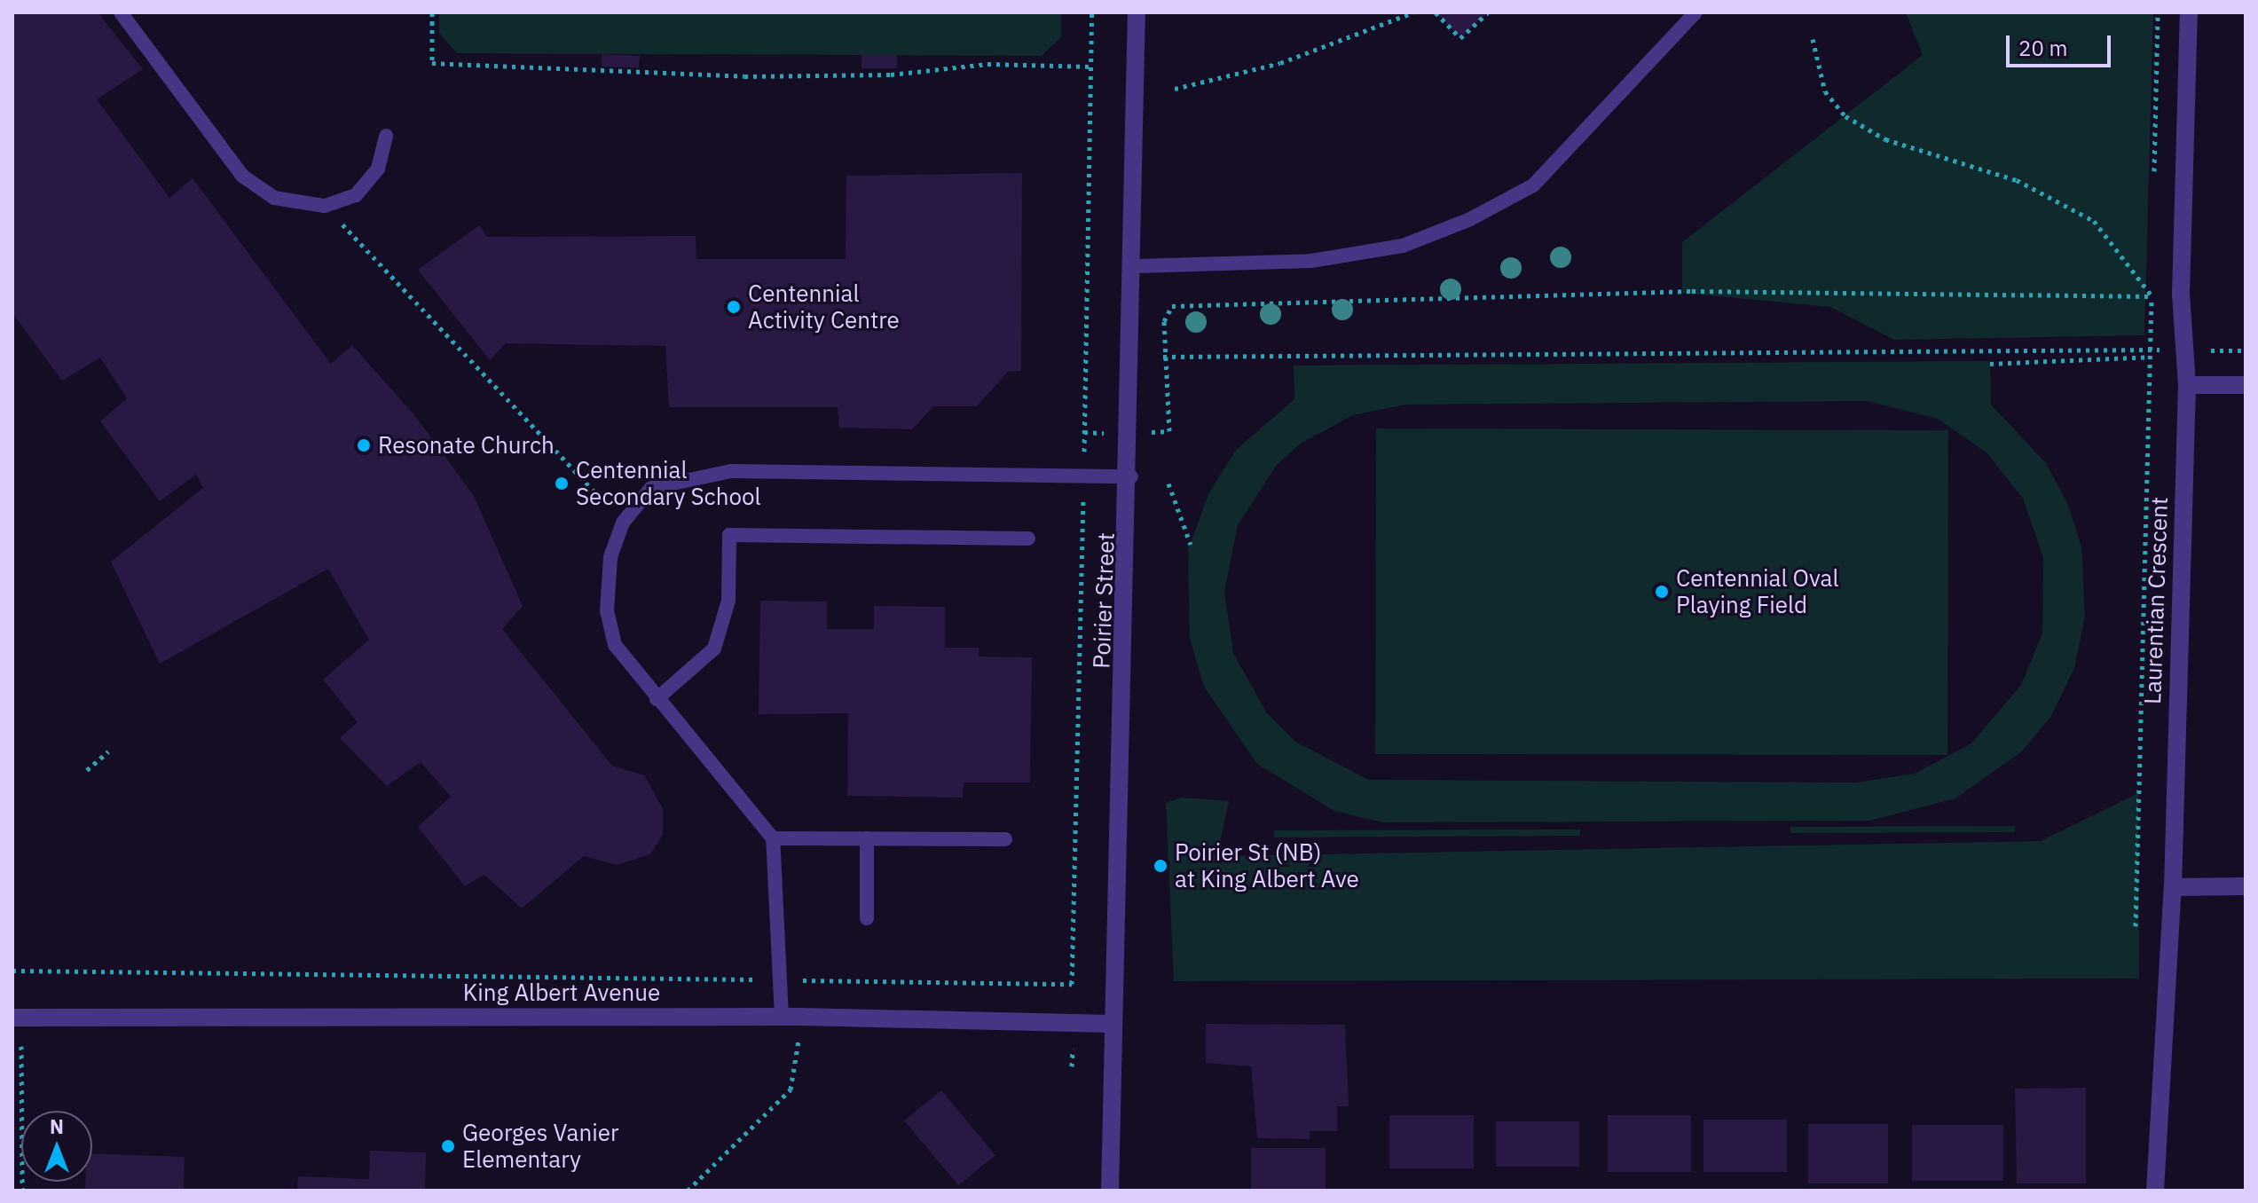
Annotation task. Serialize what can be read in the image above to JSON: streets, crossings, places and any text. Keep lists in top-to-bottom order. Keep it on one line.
{"streets":{"street":["Poirier Street","Laurentian Crescent","King Albert Avenue"]},"crossings":[["Poirier Street","King Albert Avenue"]],"places":["Centennial Activity Centre","Resonate Church","Centennial Secondary School","Centennial Oval Playing Field","Poirier St (NB) at King Albert Ave","Georges Vanier Elementary"],"scale_bar":"20 m","north":"top"}
